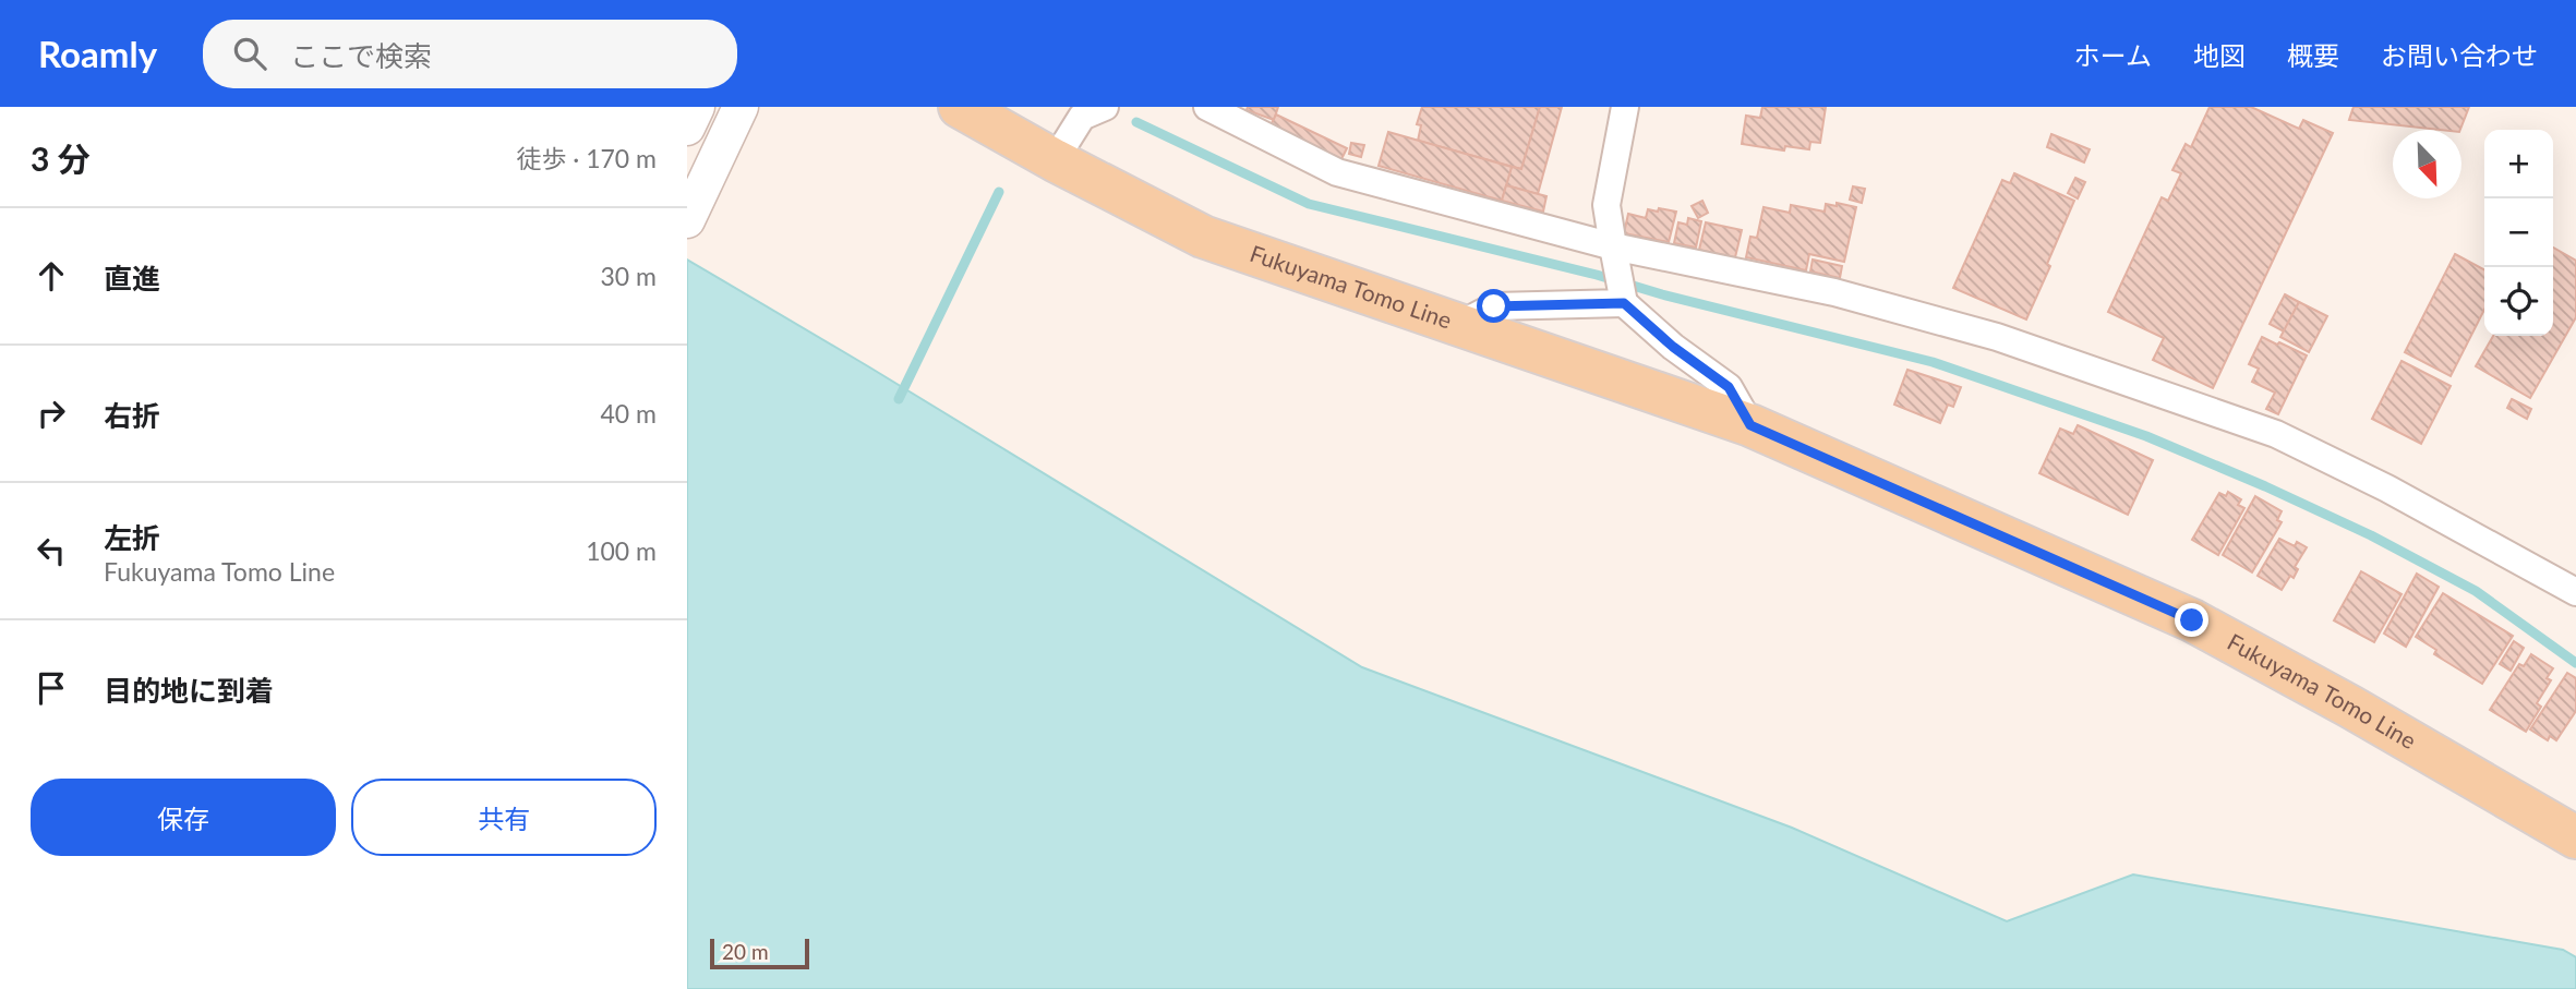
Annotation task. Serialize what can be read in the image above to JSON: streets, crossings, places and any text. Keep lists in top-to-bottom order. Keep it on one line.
{"streets":{"main road":["Fukuyama Tomo Line"]},"scale_bar":"20 m","north":"bottom right","page":{"header":"Roamly","search":"ここで検索","nav":["ホーム","地図","概要","お問い合わせ"],"heading":["3 分","徒歩 · 170 m"],"map_buttons":["+","−"],"list":[["直進","30 m"],["右折","40 m"],["左折","Fukuyama Tomo Line","100 m"],"目的地に到着"],"buttons":["保存","共有"],"scale":"20 m"}}
